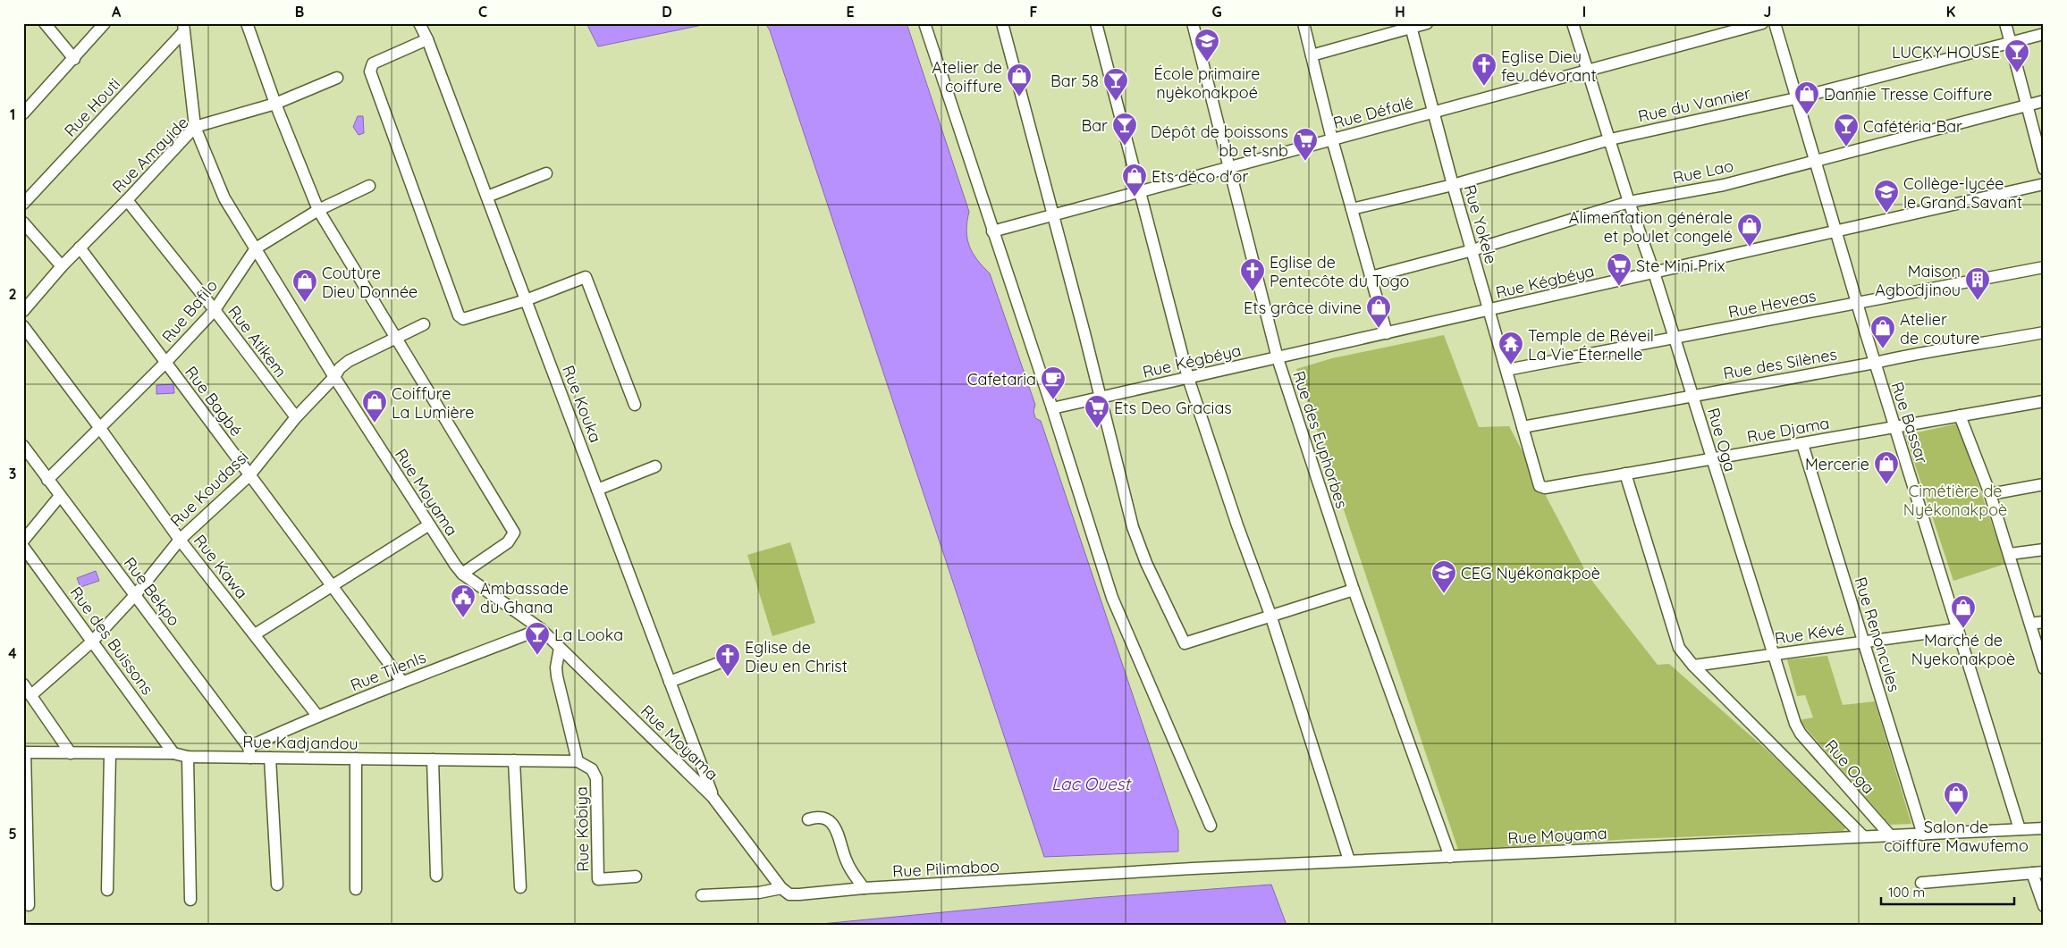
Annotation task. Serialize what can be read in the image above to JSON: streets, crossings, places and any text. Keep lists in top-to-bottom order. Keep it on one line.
{"streets":{"street":["Rue du Vannier","Rue Houti","Rue Défalé","Rue Amayide","Rue Lao","Rue Yokele","Rue Kégbéya","Rue Heveas","Rue Bafilo","Rue Atikem","Rue des Silènes","Rue Bagbé","Rue Kouka","Rue Bassar","Rue Djama","Rue des Euphorbes","Rue Oga","Rue Koudassi","Rue Moyama","Rue Kawa","Rue Bekpo","Rue Kévé","Rue Renoncules","Rue des Buissons","Rue Tilenls","Rue Kadjandou","Rue Kobiya","Rue Pilimaboo"]},"crossings":[["Rue du Vannier","Rue Yokele"],["Rue du Vannier","Rue Bassar"],["Rue du Vannier","Rue Oga"],["Rue Houti","Rue Moyama"],["Rue Défalé","Rue Yokele"],["Rue Défalé","Rue des Euphorbes"],["Rue Défalé","Rue Oga"],["Rue Amayide","Rue Atikem"],["Rue Amayide","Rue Bagbé"],["Rue Amayide","Rue Moyama"],["Rue Lao","Rue Yokele"],["Rue Lao","Rue Bassar"],["Rue Lao","Rue Oga"],["Rue Yokele","Rue Kégbéya"],["Rue Yokele","Rue Heveas"],["Rue Yokele","Rue des Silènes"],["Rue Yokele","Rue Djama"],["Rue Kégbéya","Rue Bassar"],["Rue Kégbéya","Rue des Euphorbes"],["Rue Kégbéya","Rue Oga"],["Rue Heveas","Rue Bassar"],["Rue Heveas","Rue Oga"],["Rue Bafilo","Rue Atikem"],["Rue Bafilo","Rue Bagbé"],["Rue Bafilo","Rue Moyama"],["Rue Bafilo","Rue Kawa"],["Rue Bafilo","Rue Bekpo"],["Rue Atikem","Rue Koudassi"],["Rue des Silènes","Rue Bassar"],["Rue des Silènes","Rue Oga"],["Rue Bagbé","Rue Koudassi"],["Rue Bagbé","Rue Tilenls"],["Rue Kouka","Rue Moyama"],["Rue Bassar","Rue Djama"],["Rue Bassar","Rue Moyama"],["Rue Bassar","Rue Kévé"],["Rue Djama","Rue Oga"],["Rue Djama","Rue Renoncules"],["Rue des Euphorbes","Rue Moyama"],["Rue Oga","Rue Moyama"],["Rue Oga","Rue Kévé"],["Rue Koudassi","Rue Moyama"],["Rue Koudassi","Rue Kawa"],["Rue Koudassi","Rue Bekpo"],["Rue Koudassi","Rue des Buissons"],["Rue Moyama","Rue Renoncules"],["Rue Moyama","Rue Tilenls"],["Rue Moyama","Rue Pilimaboo"],["Rue Kawa","Rue Tilenls"],["Rue Bekpo","Rue Tilenls"],["Rue Bekpo","Rue Kadjandou"],["Rue Kévé","Rue Renoncules"],["Rue des Buissons","Rue Kadjandou"],["Rue Tilenls","Rue Kadjandou"],["Rue Kadjandou","Rue Kobiya"]],"water":["Lac Ouest"],"parks":["Cimétière de Nyékonakpoè"],"places":{"school or university":["École primaire nyèkonakpoé","Collège-lycée le Grand Savant","CEG Nyékonakpoè"],"bar":["LUCKY HOUSE","Bar 58","Bar","Cafétéria Bar","La Looka"],"church":["Eglise Dieu feu dévorant","Eglise de Pentecôte du Togo","Eglise de Dieu en Christ"],"shop":["Atelier de coiffure","Dannie Tresse Coiffure","Ets déco d'or","Alimentation générale et poulet congelé","Couture Dieu Donnée","Ets grâce divine","Atelier de couture","Coiffure La Lumière","Mercerie","Marché de Nyekonakpoè","Salon de coiffure Mawufemo"],"supermarket":["Dépôt de boissons bb et snb","Ste Mini Prix","Ets Deo Gracias"],"building":["Maison Agbodjinou"],"temple":["Temple de Réveil La Vie Éternelle"],"cafe":["Cafetaria"],"public building":["Ambassade du Ghana"]},"scale_bar":"100 m","grid":{"columns":["A","B","C","D","E","F","G","H","I","J","K"],"rows":["1","2","3","4","5"]}}
